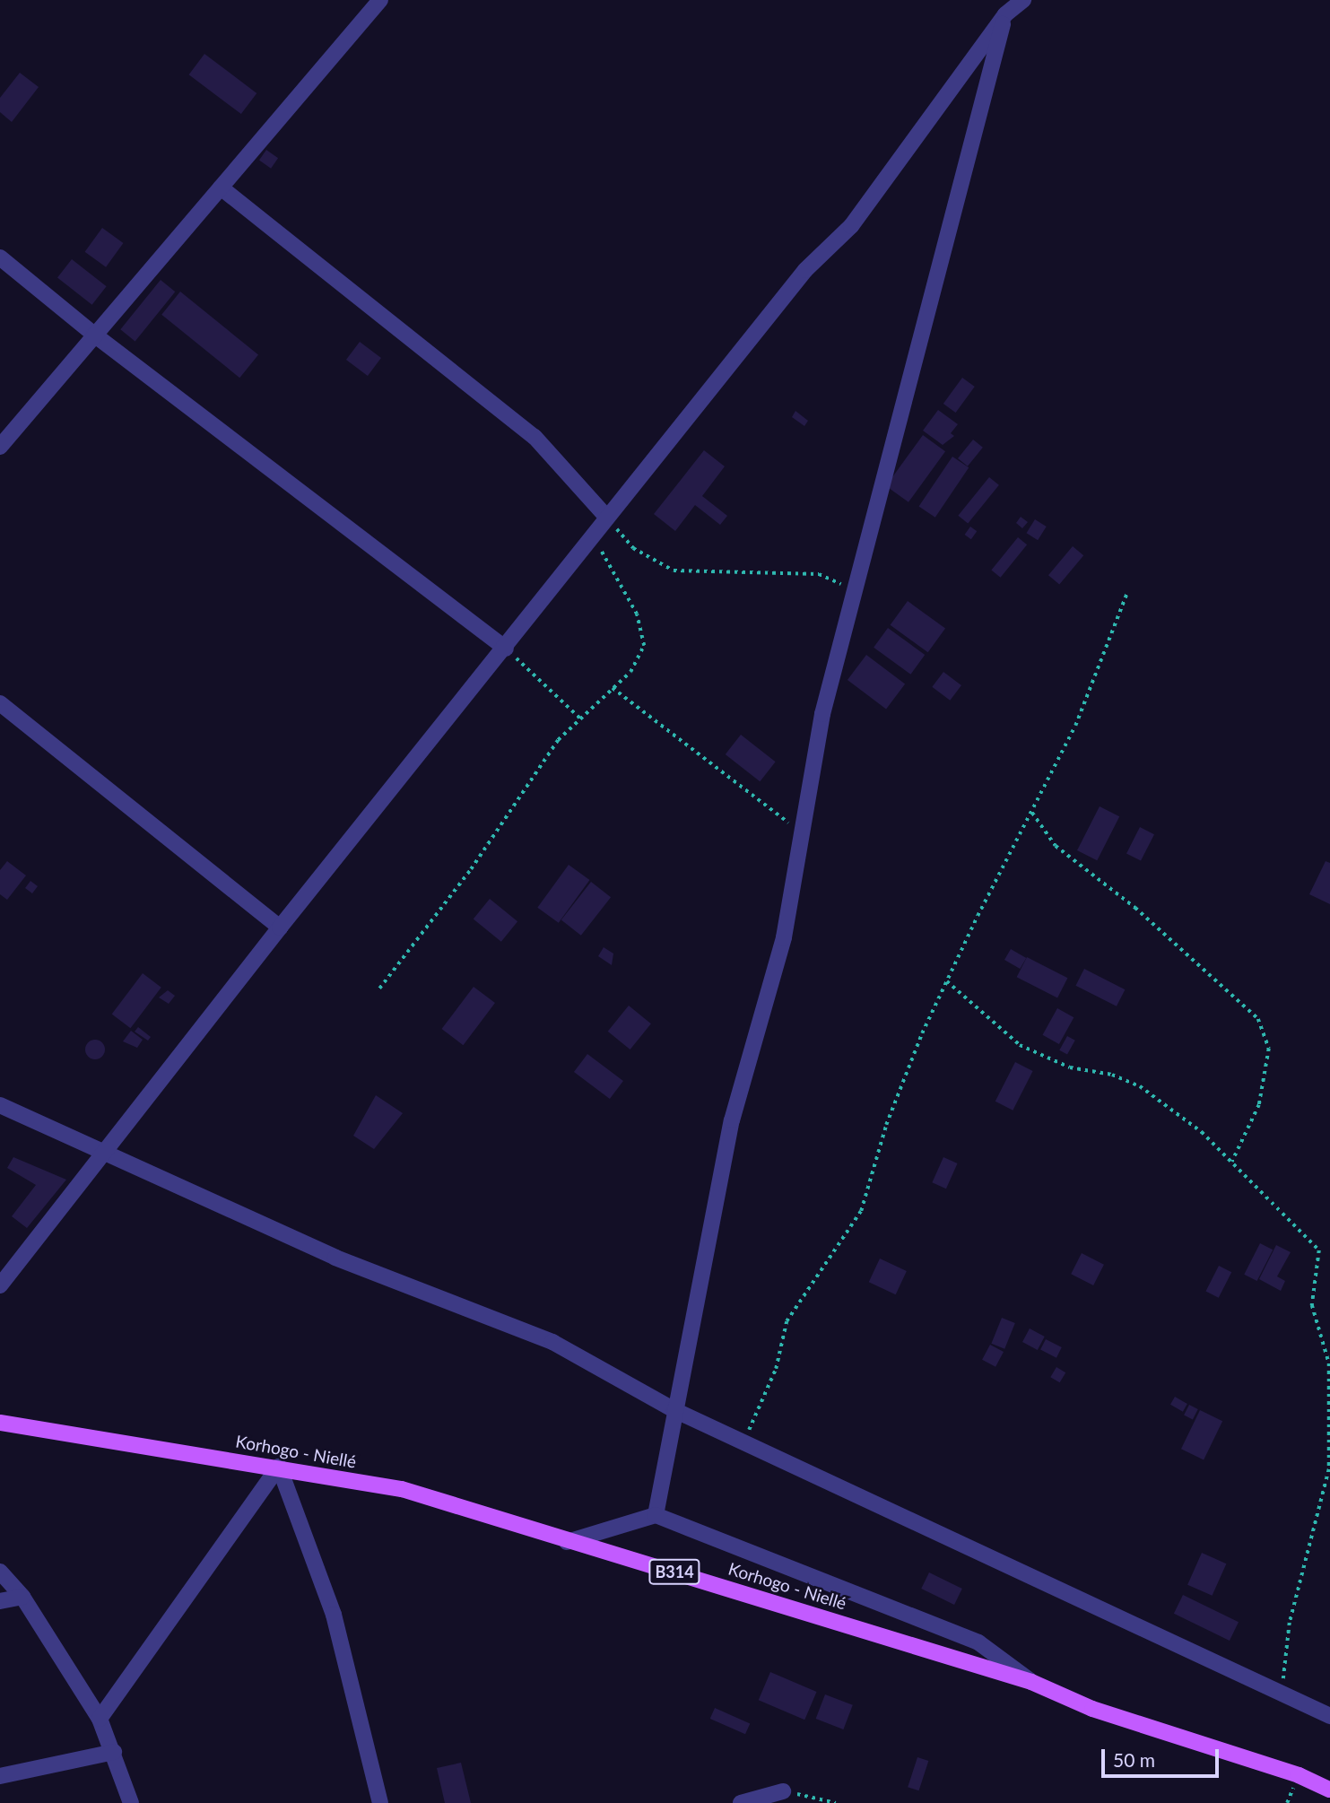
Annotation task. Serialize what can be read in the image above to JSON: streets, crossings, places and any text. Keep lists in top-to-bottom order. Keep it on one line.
{"streets":{"main road":["Korhogo - Niellé","B314"]},"scale_bar":"50 m"}
